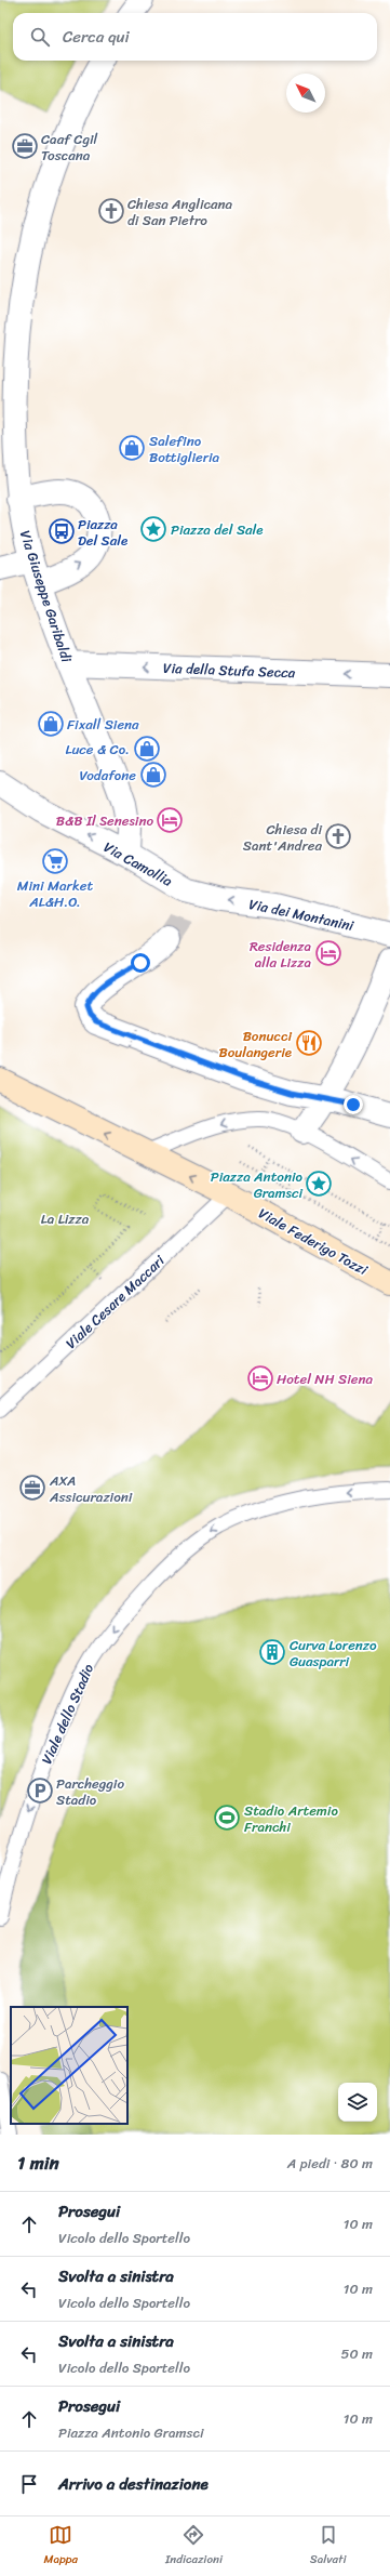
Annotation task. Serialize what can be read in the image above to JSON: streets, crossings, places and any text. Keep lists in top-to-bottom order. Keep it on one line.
{"streets":{"street":["Via Giuseppe Garibaldi","Via della Stufa Secca","Via Camollia","Via dei Montanini","Viale Federigo Tozzi"],"lane":["Viale Cesare Maccari","Viale dello Stadio"]},"crossings":[["Via Giuseppe Garibaldi","Via della Stufa Secca"],["Via Giuseppe Garibaldi","Via Camollia"],["Via Camollia","Via dei Montanini"],["Viale Federigo Tozzi","Viale Cesare Maccari"]],"one_way":["Via della Stufa Secca","Via Camollia","Via dei Montanini","Viale dello Stadio"],"parks":["La Lizza"],"places":{"office":["Caaf Cgil Toscana","AXA Assicurazioni"],"church":["Chiesa Anglicana di San Pietro","Chiesa di Sant'Andrea"],"shop":["Salefino Bottiglieria","Fixall Siena","Luce & Co.","Vodafone"],"place":["Piazza del Sale","Piazza Antonio Gramsci"],"bus stop":["Piazza Del Sale"],"hotel":["B&B Il Senesino","Residenza alla Lizza","Hotel NH Siena"],"supermarket":["Mini Market AL&H.O."],"restaurant":["Bonucci Boulangerie"],"building":["Curva Lorenzo Guasparri"],"parking":["Parcheggio Stadio"],"sports":["Stadio Artemio Franchi"]},"north":"top left","page":{"search":"Cerca qui","heading":["1 min","A piedi · 80 m"],"list":[["Prosegui","Vicolo dello Sportello","10 m"],["Svolta a sinistra","Vicolo dello Sportello","10 m"],["Svolta a sinistra","Vicolo dello Sportello","50 m"],["Prosegui","Piazza Antonio Gramsci","10 m"],"Arrivo a destinazione"],"nav":["Mappa","Indicazioni","Salvati"]}}
